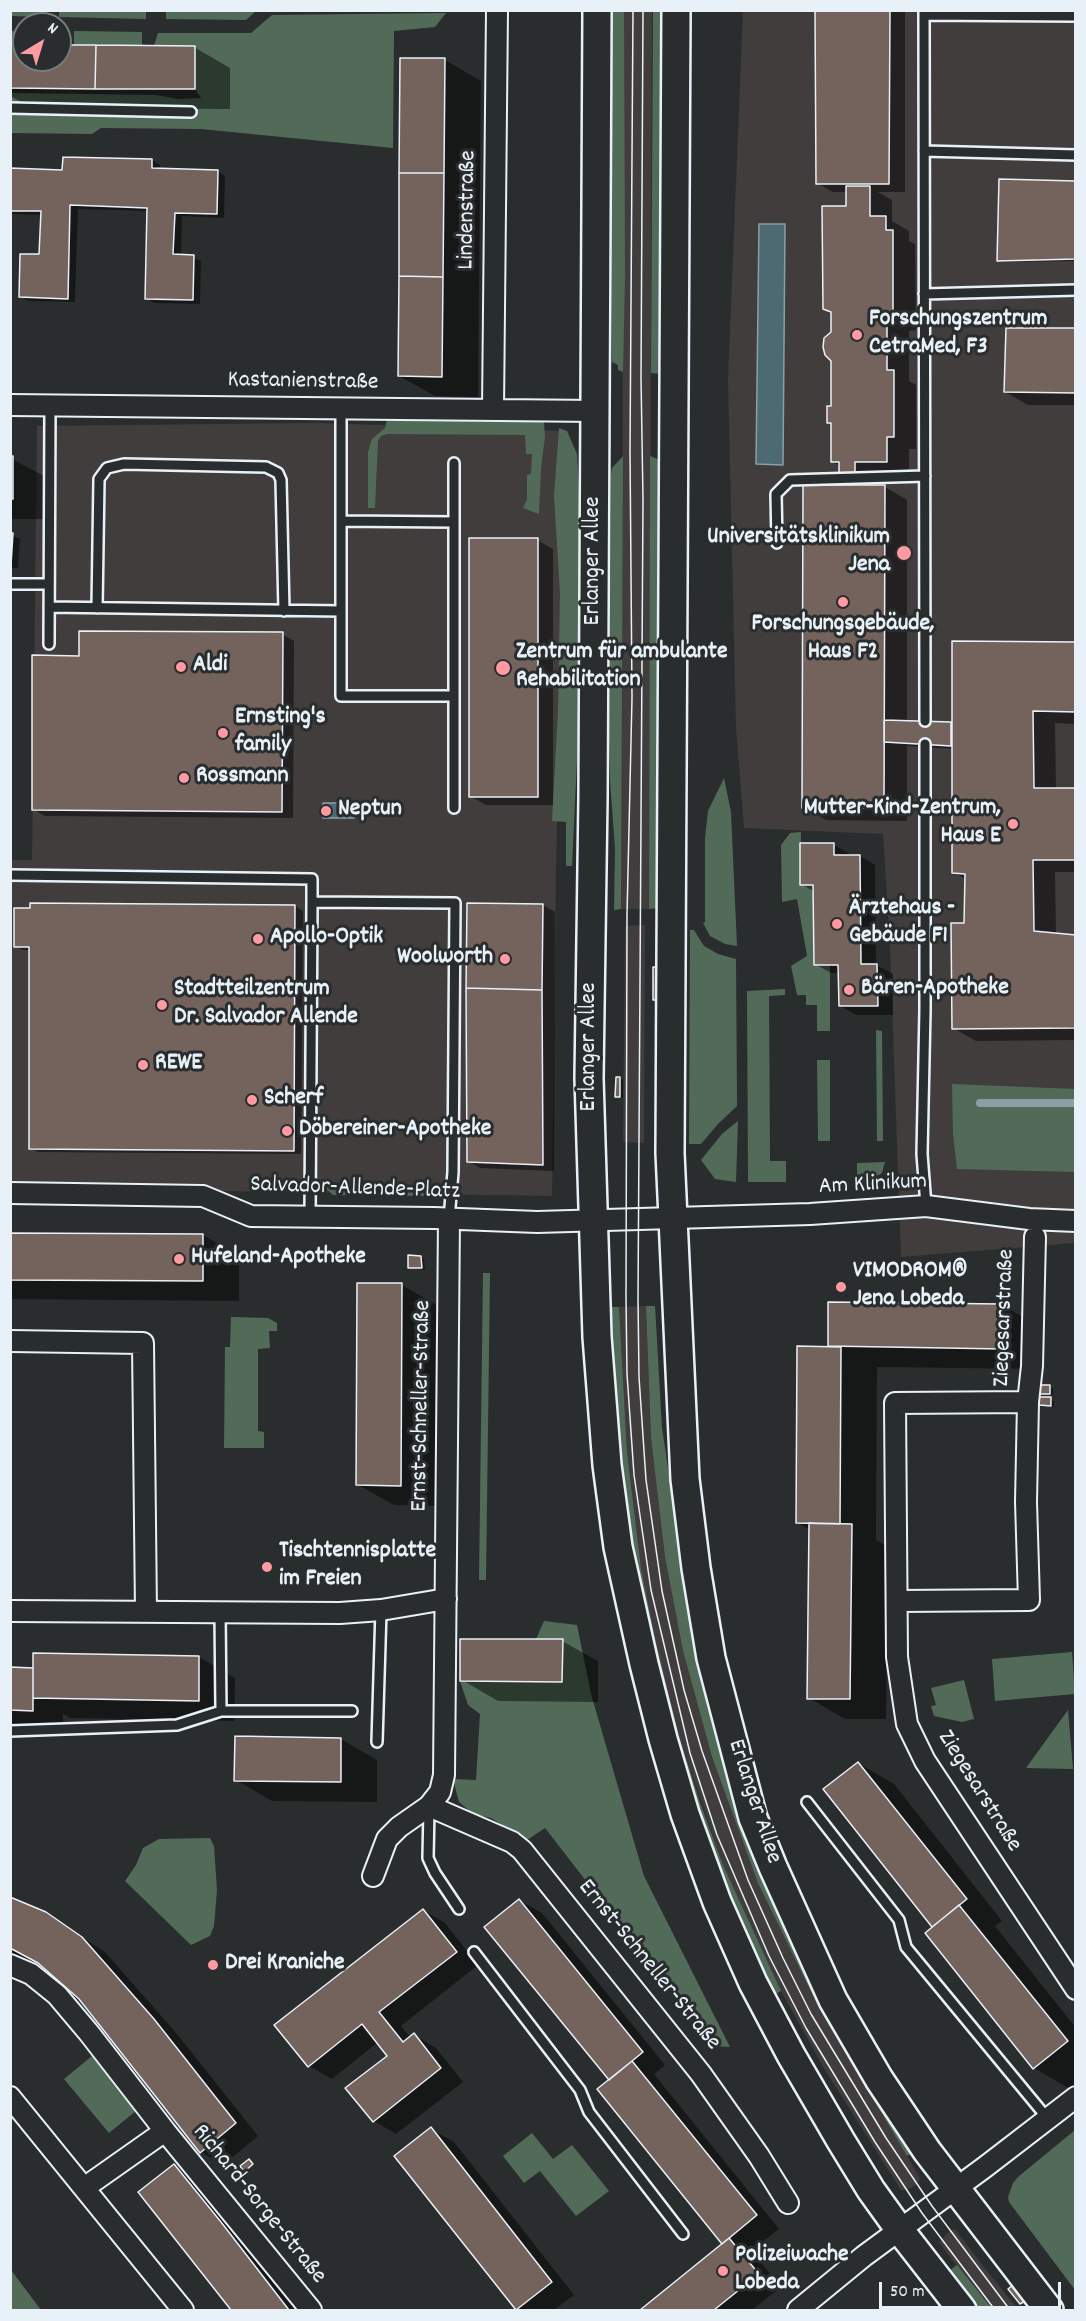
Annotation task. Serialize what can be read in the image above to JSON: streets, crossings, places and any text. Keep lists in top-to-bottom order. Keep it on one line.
{"streets":{"main road":["Erlanger Allee"],"street":["Lindenstraße","Kastanienstraße","Am Klinikum","Salvador-Allende-Platz","Ziegesarstraße","Ernst-Schneller-Straße","Richard-Sorge-Straße"]},"crossings":[["Lindenstraße","Kastanienstraße"],["Kastanienstraße","Erlanger Allee"],["Erlanger Allee","Am Klinikum"],["Erlanger Allee","Salvador-Allende-Platz"],["Salvador-Allende-Platz","Ernst-Schneller-Straße"]],"places":["Forschungszentrum CetraMed, F3","Universitätsklinikum Jena","Forschungsgebäude, Haus F2","Aldi","Zentrum für ambulante Rehabilitation","Ernsting's family","Rossmann","Neptun","Mutter-Kind-Zentrum, Haus E","Ärztehaus - Gebäude F1","Apollo-Optik","Woolworth","Bären-Apotheke","Stadtteilzentrum Dr. Salvador Allende","REWE","Scherf","Döbereiner-Apotheke","Hufeland-Apotheke","VIMODROM® Jena Lobeda","Tischtennisplatte im Freien","Drei Kraniche","Polizeiwache Lobeda"],"scale_bar":"50 m","north":"top right"}
